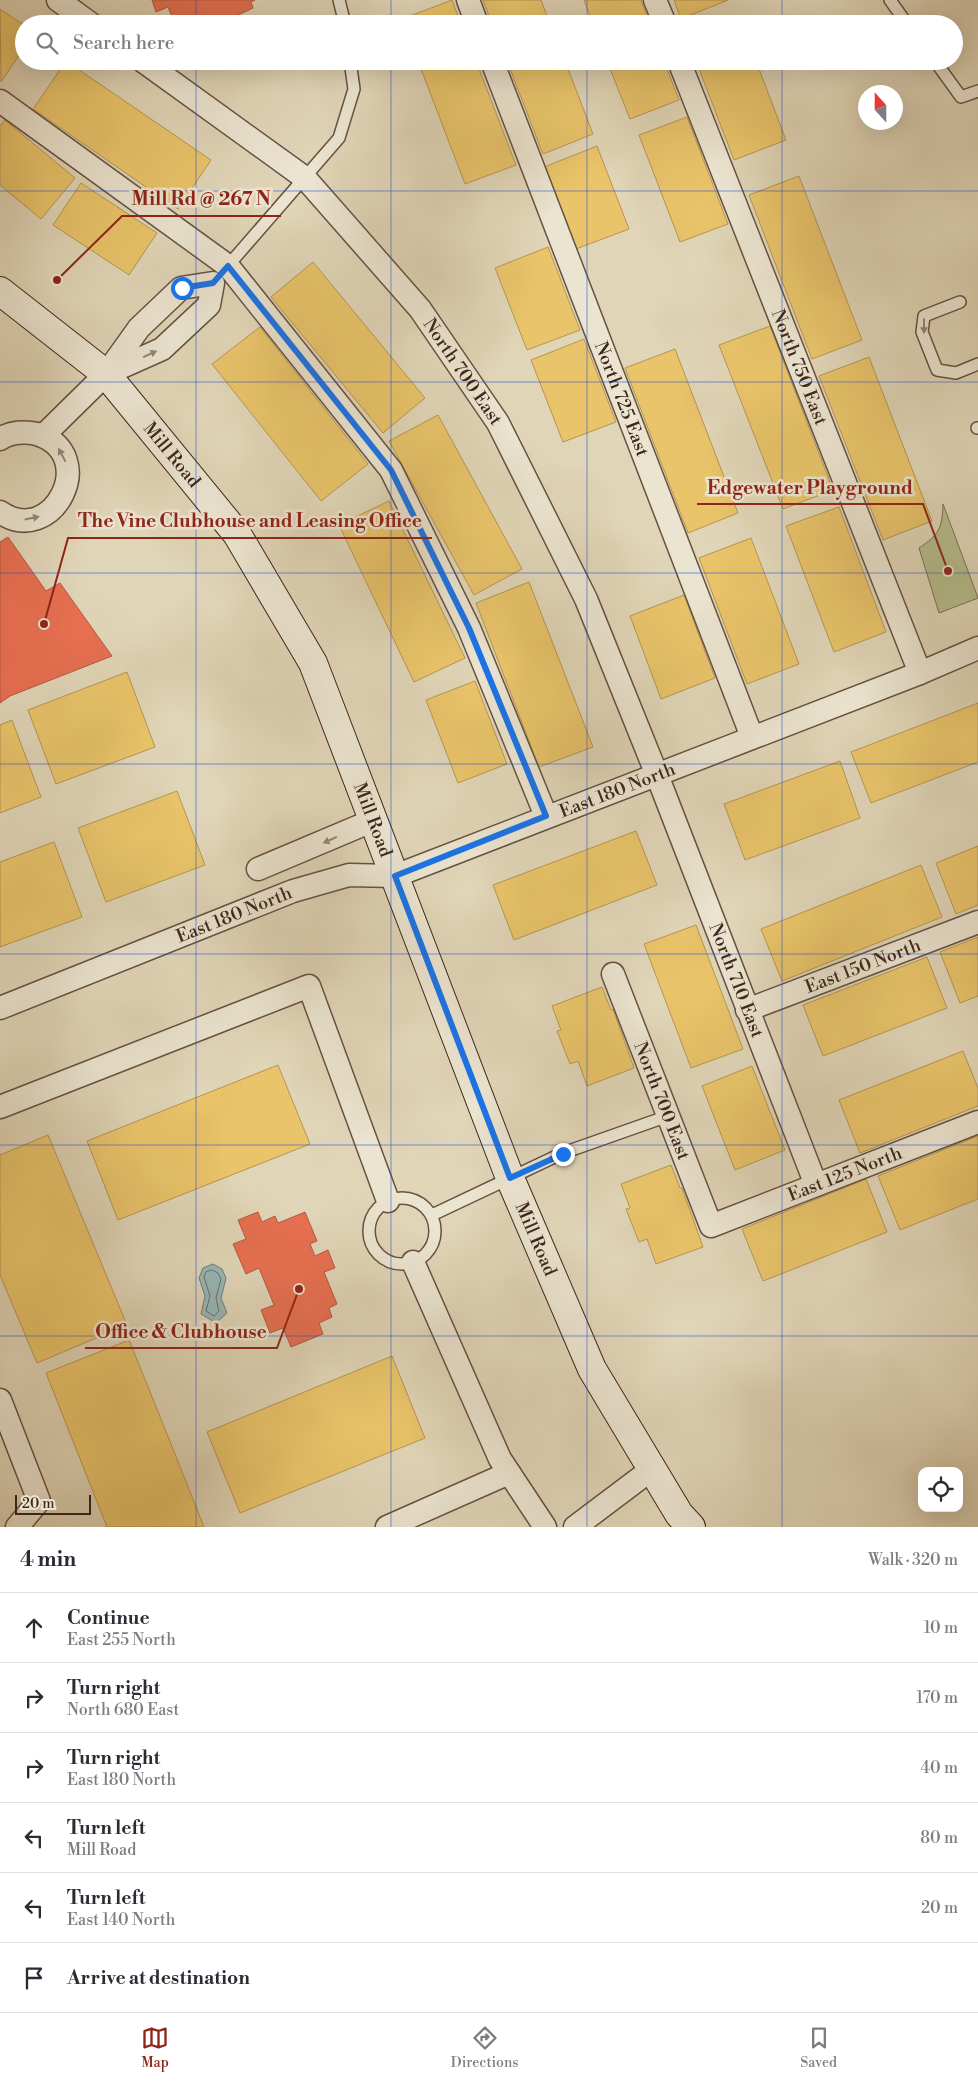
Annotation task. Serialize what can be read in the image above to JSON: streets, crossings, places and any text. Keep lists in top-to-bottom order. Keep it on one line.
{"streets":{"main road":["Mill Road"],"street":["North 750 East","North 700 East","North 725 East","East 180 North","East 150 North","North 710 East","East 125 North"]},"crossings":[["North 750 East","East 180 North"],["North 700 East","East 180 North"],["North 700 East","North 710 East"],["North 700 East","East 125 North"],["North 725 East","East 180 North"],["Mill Road","East 180 North"],["East 180 North","North 710 East"],["East 150 North","North 710 East"],["North 710 East","East 125 North"]],"places":["Mill Rd @ 267 N","Edgewater Playground","The Vine Clubhouse and Leasing Office","Office & Clubhouse"],"scale_bar":"20 m","north":"top","page":{"search":"Search here","scale":"20 m","heading":["4 min","Walk · 320 m"],"list":[["Continue","East 255 North","10 m"],["Turn right","North 680 East","170 m"],["Turn right","East 180 North","40 m"],["Turn left","Mill Road","80 m"],["Turn left","East 140 North","20 m"],"Arrive at destination"],"nav":["Map","Directions","Saved"]}}
